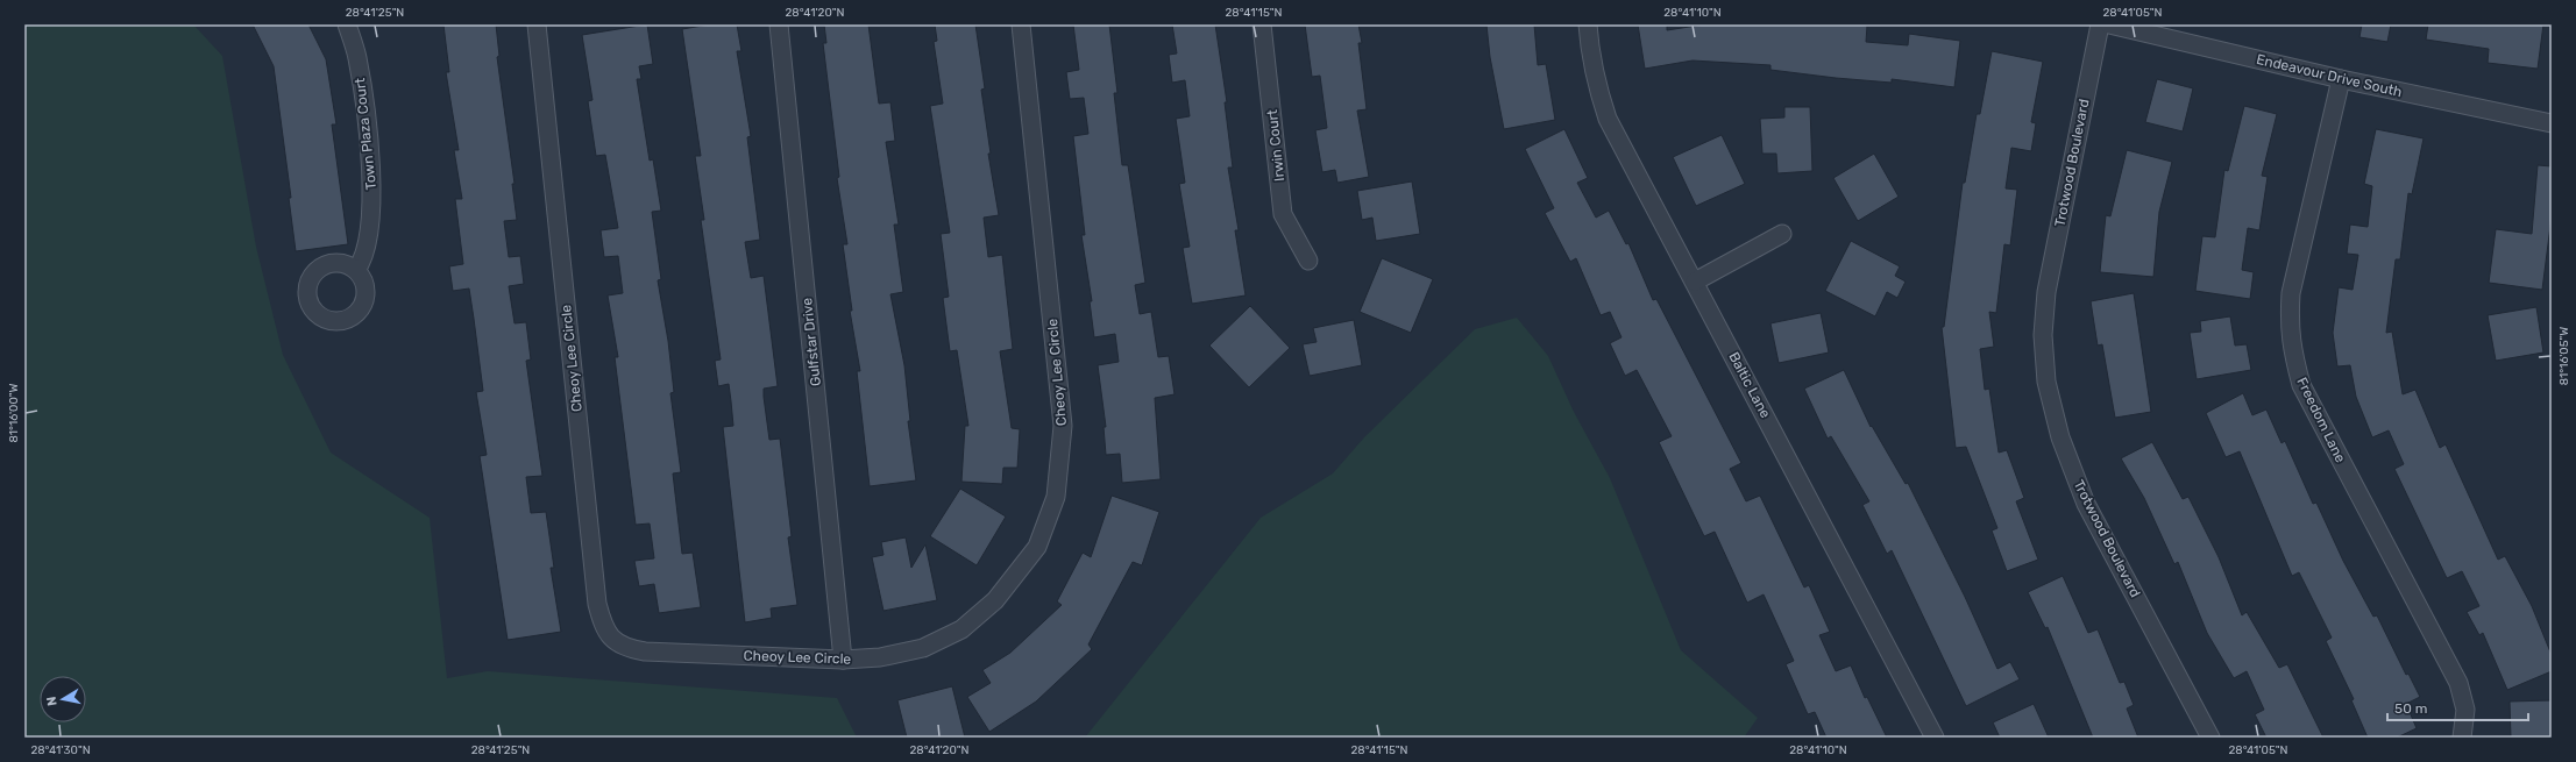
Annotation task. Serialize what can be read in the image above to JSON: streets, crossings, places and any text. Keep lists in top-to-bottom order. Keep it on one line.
{"streets":{"street":["Endeavour Drive South","Town Plaza Court","Irwin Court","Trotwood Boulevard","Gulfstar Drive","Cheoy Lee Circle","Baltic Lane","Freedom Lane"]},"crossings":[["Endeavour Drive South","Freedom Lane"],["Gulfstar Drive","Cheoy Lee Circle"]],"scale_bar":"50 m","north":"left","coordinates":["28°41'25\"N","28°41'20\"N","28°41'15\"N","28°41'10\"N","28°41'05\"N","81°16'05\"W","81°16'00\"W","28°41'30\"N"]}
